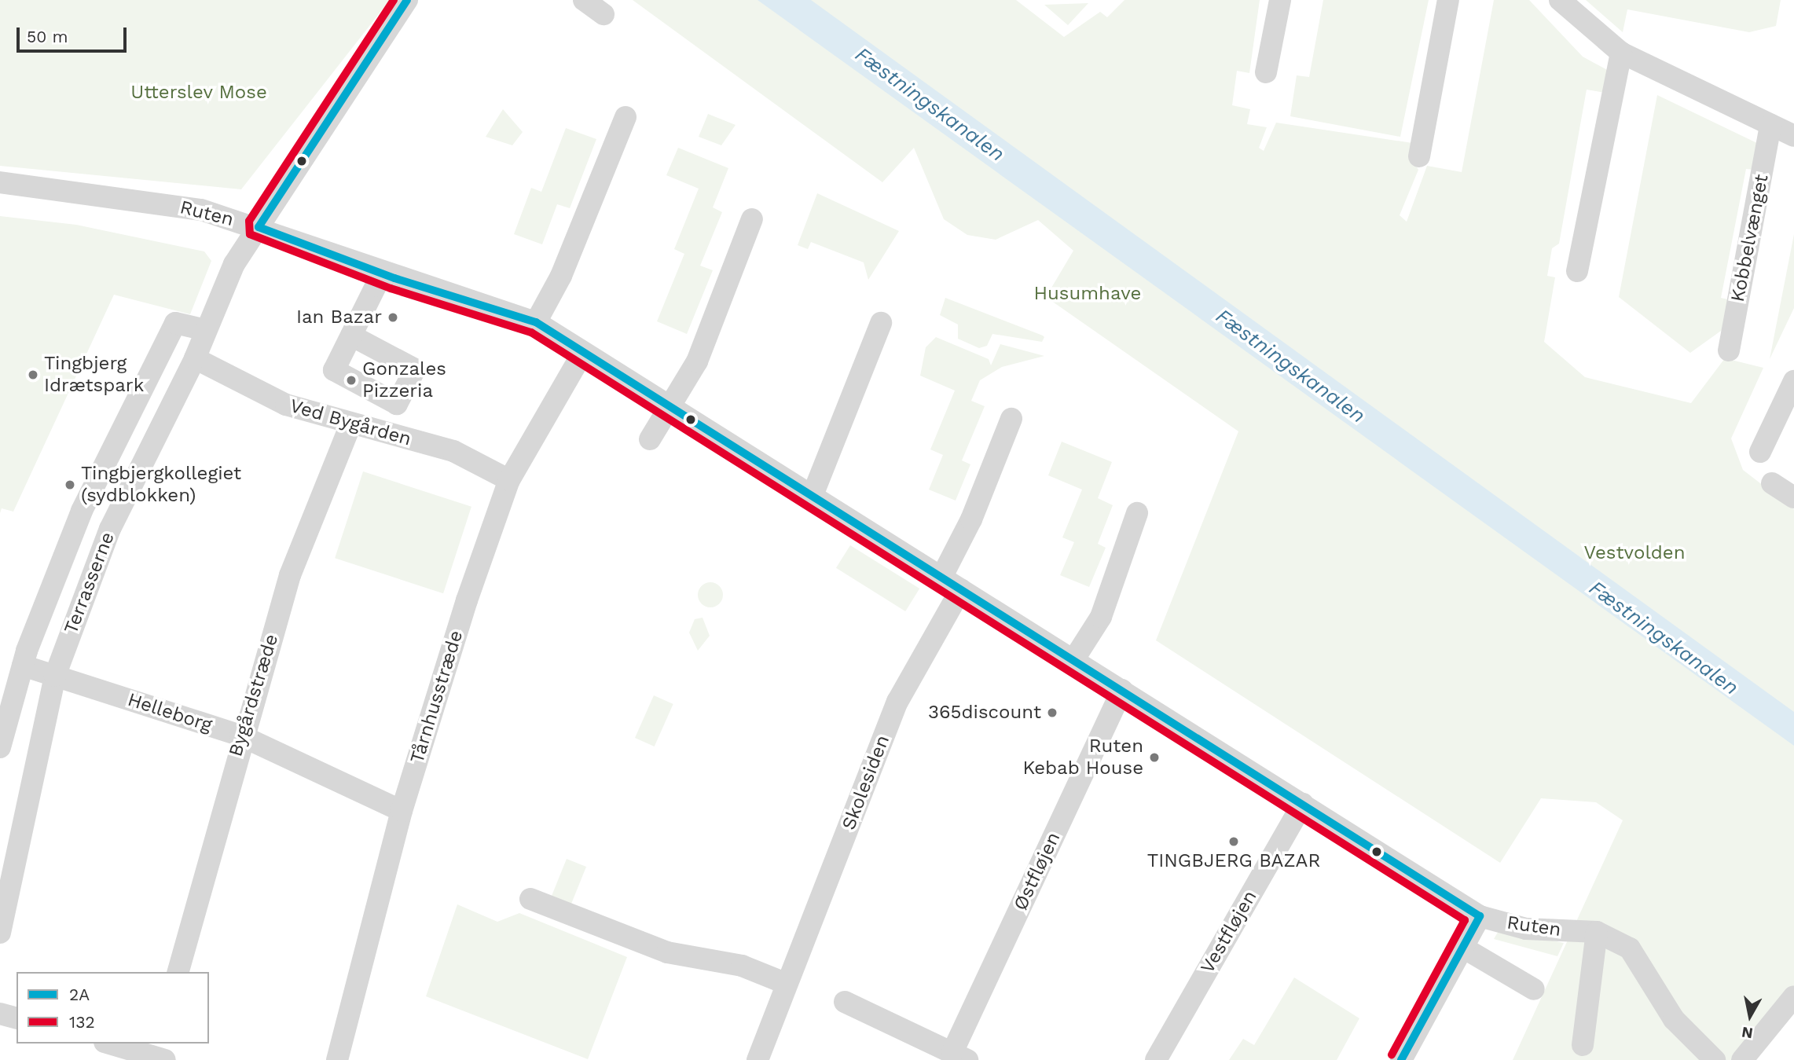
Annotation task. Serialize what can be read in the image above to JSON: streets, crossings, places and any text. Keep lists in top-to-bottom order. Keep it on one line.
{"streets":{"street":["Ruten","Kobbelvænget","Ved Bygården","Terrasserne","Bygårdstræde","Tårnhusstræde","Helleborg","Skolesiden","Østfløjen","Vestfløjen"]},"crossings":[["Ruten","Terrasserne"],["Ruten","Tårnhusstræde"],["Ruten","Skolesiden"],["Ruten","Østfløjen"],["Ruten","Vestfløjen"],["Ved Bygården","Terrasserne"],["Ved Bygården","Bygårdstræde"],["Ved Bygården","Tårnhusstræde"],["Terrasserne","Helleborg"],["Bygårdstræde","Helleborg"],["Tårnhusstræde","Helleborg"]],"water":["Fæstningskanalen"],"parks":["Utterslev Mose","Husumhave","Vestvolden"],"places":["Ian Bazar","Tingbjerg Idrætspark","Gonzales Pizzeria","Tingbjergkollegiet (sydblokken)","365discount","Ruten Kebab House","TINGBJERG BAZAR"],"lines":["transit line 2A","transit line 132"],"legend":["2A","132"],"scale_bar":"50 m","north":"bottom"}
